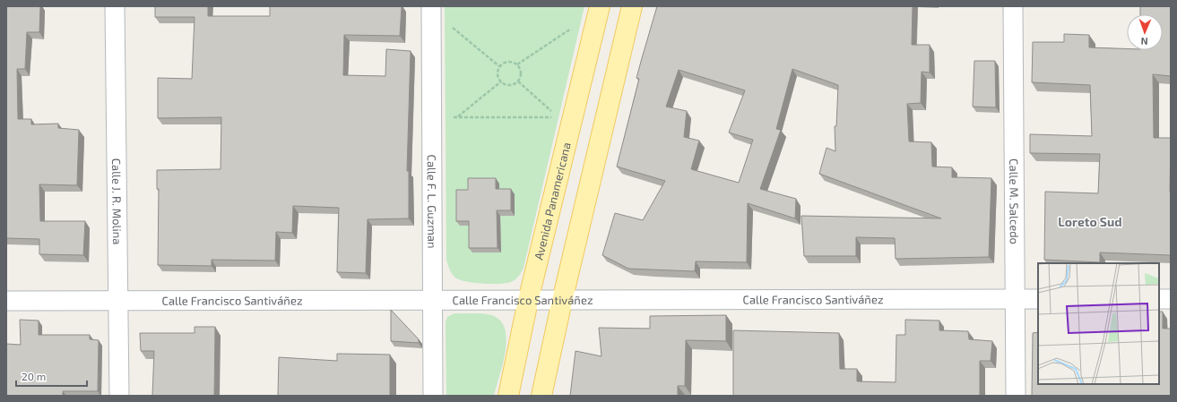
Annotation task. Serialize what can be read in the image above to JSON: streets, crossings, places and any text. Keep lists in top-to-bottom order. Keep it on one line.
{"streets":{"main road":["Avenida Panamericana"],"street":["Calle J. R. Molina","Calle F. L. Guzman","Calle M. Salcedo","Calle Francisco Santiváñez"]},"crossings":[["Avenida Panamericana","Calle Francisco Santiváñez"],["Calle J. R. Molina","Calle Francisco Santiváñez"],["Calle F. L. Guzman","Calle Francisco Santiváñez"],["Calle M. Salcedo","Calle Francisco Santiváñez"]],"districts":["Loreto Sud"],"scale_bar":"20 m","north":"bottom"}
